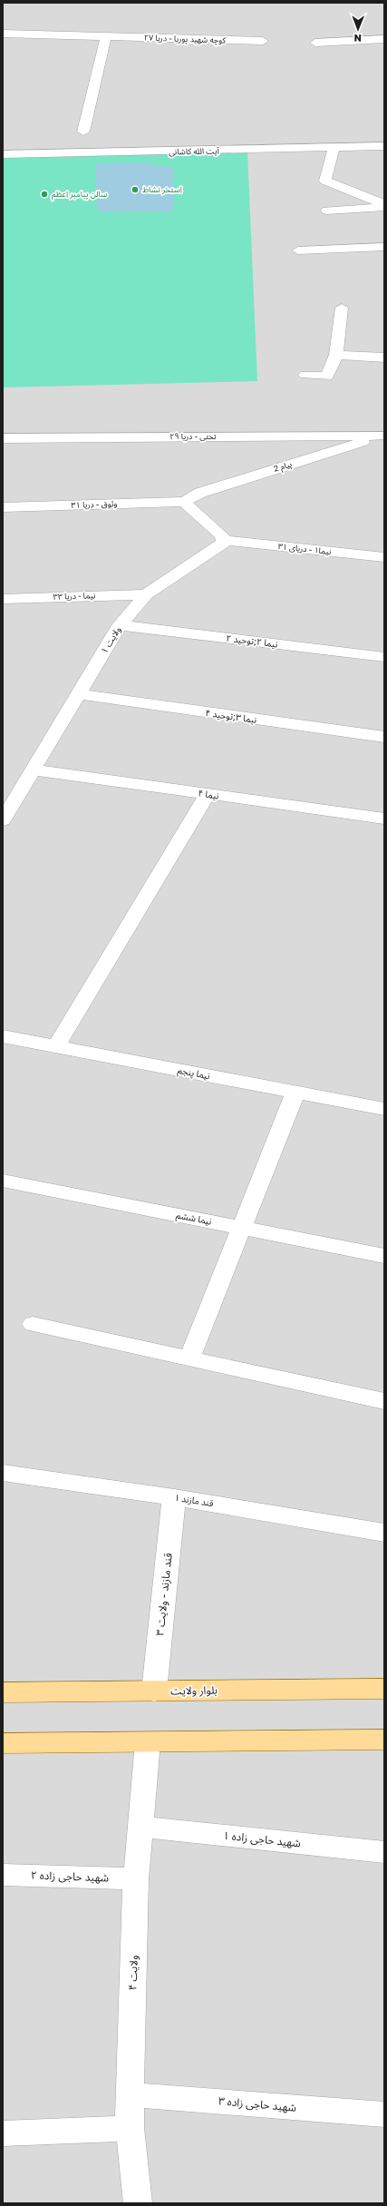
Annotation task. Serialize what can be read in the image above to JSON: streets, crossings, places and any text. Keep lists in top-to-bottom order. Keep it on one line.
{"streets":{"main road":["بلوار ولایت"],"street":["کوچه شهید پوریا - دریا ۲۷","آیت الله کاشانی","تختی - دریا ۲۹","پیام 2","وثوق - دریا ۳۱","نیما۱ - دریای ۳۱","نیما - دریا ۳۳","ولایت ۱","نیما ۲;توحید ۲","نیما ۳;توحید ۴","نیما ۴","نیما پنجم","نیما ششم","قند مازند ۱","قند مازند - ولایت ۳","شهید حاجی زاده ۱","شهید حاجی زاده ۲","ولایت ۴","شهید حاجی زاده ۳"]},"crossings":[["تختی - دریا ۲۹","پیام 2"],["پیام 2","وثوق - دریا ۳۱"],["نیما۱ - دریای ۳۱","ولایت ۱"],["نیما - دریا ۳۳","ولایت ۱"],["ولایت ۱","نیما ۲;توحید ۲"],["ولایت ۱","نیما ۳;توحید ۴"],["ولایت ۱","نیما ۴"],["قند مازند ۱","قند مازند - ولایت ۳"],["قند مازند - ولایت ۳","بلوار ولایت"],["شهید حاجی زاده ۱","ولایت ۴"],["شهید حاجی زاده ۲","ولایت ۴"],["ولایت ۴","شهید حاجی زاده ۳"]],"places":["استخر نشاط","سالن پیامبر اعظم"],"north":"bottom"}
